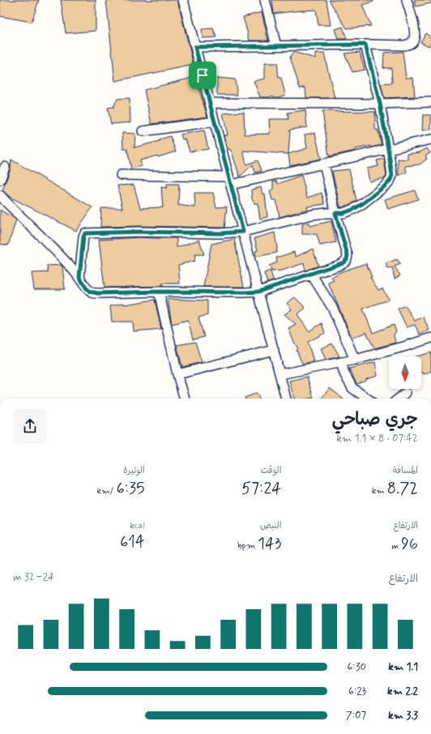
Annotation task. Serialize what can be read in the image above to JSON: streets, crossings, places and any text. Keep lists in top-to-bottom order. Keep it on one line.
{"north":"bottom","page":{"heading":["جري صباحي","07:42 · 8 × 1.1 km"],"stats":[["المسافة","8.72 km"],["الوقت","57:24"],["الوتيرة","6:35 /km"],["الارتفاع","96 m"],["النبض","143 bpm"],["kcal","614"]],"chart":["الارتفاع","24–32 m"],"list":[{"name":"1.1 km","note":"6:30"},{"name":"2.2 km","note":"6:23"},{"name":"3.3 km","note":"7:07"}]}}
